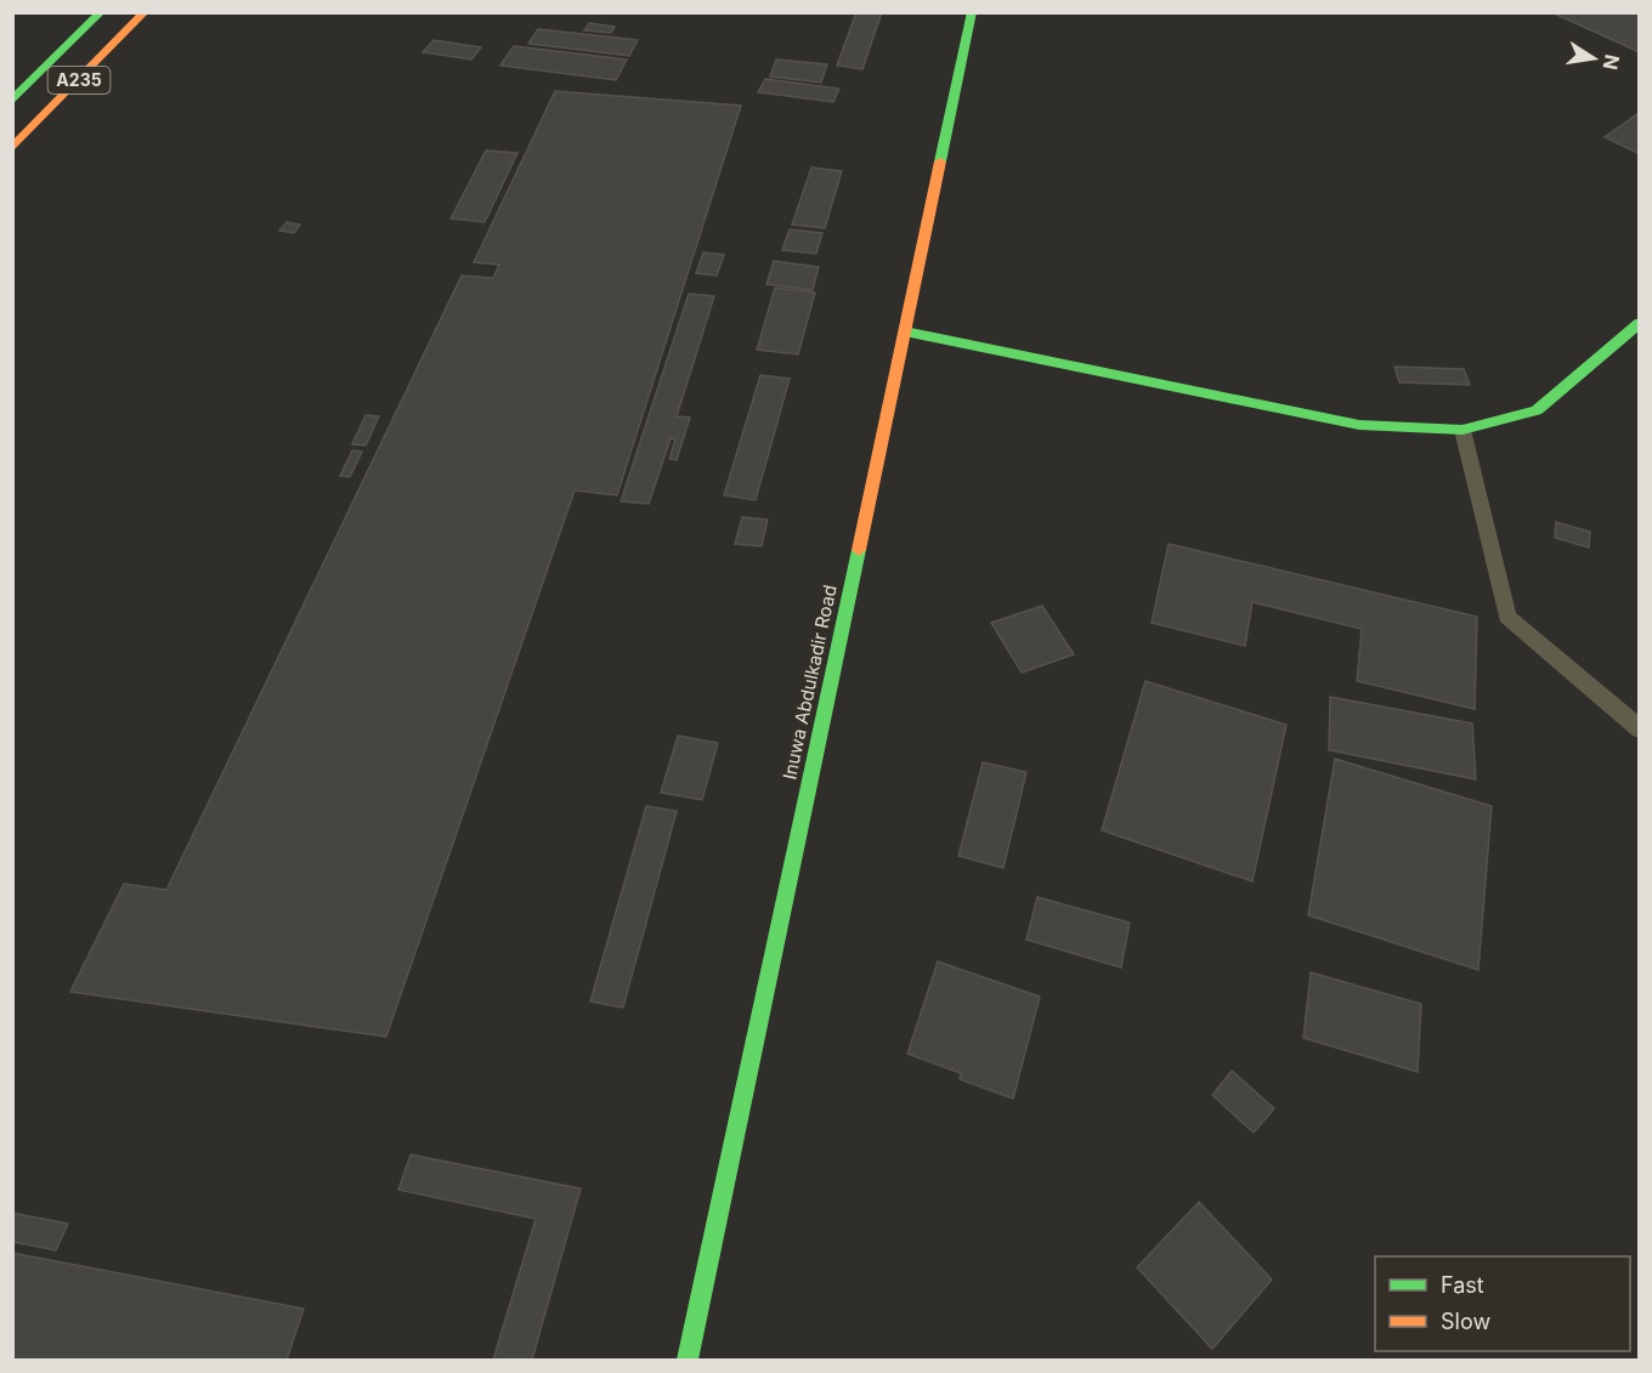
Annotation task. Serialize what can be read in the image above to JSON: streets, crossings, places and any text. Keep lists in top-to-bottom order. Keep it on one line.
{"streets":{"main road":["A235","Inuwa Abdulkadir Road"]},"legend":["Fast","Slow"],"north":"right"}
